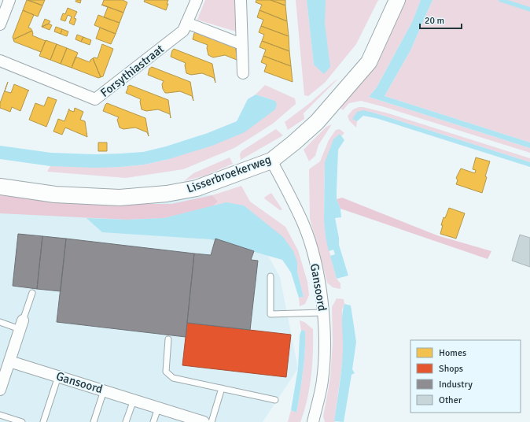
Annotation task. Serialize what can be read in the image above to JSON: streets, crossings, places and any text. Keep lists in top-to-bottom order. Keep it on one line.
{"streets":{"main road":["Lisserbroekerweg"],"street":["Forsythiastraat","Gansoord"]},"crossings":[["Lisserbroekerweg","Gansoord"]],"legend":["Homes","Shops","Industry","Other"],"scale_bar":"20 m"}
